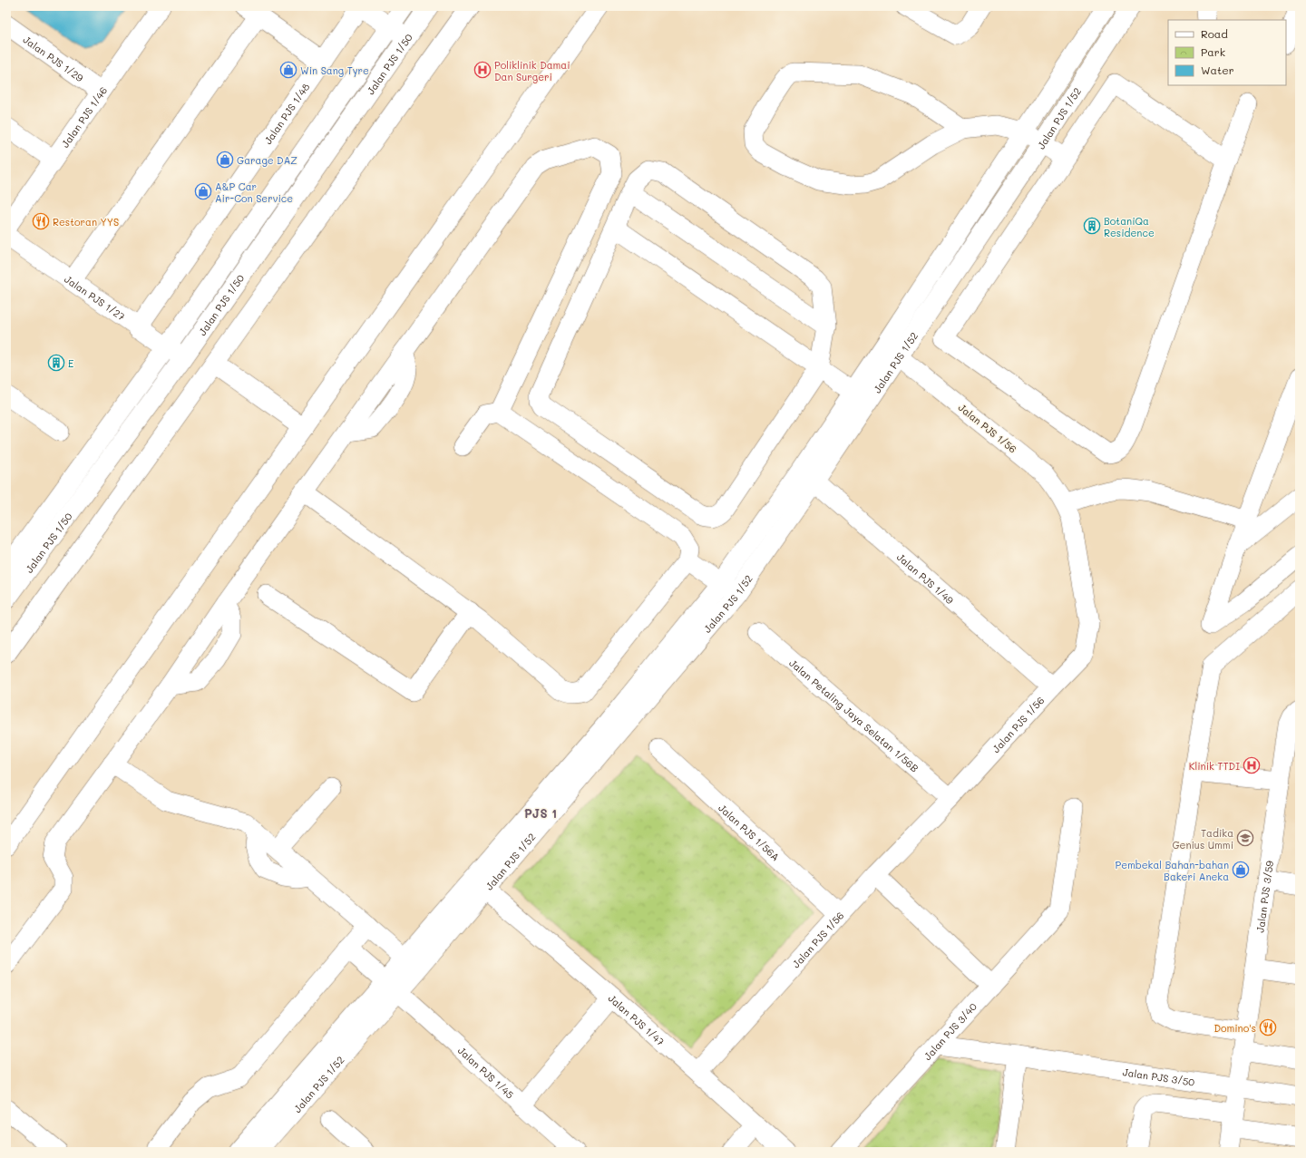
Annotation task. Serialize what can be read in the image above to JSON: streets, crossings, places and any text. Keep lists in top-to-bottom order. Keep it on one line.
{"streets":{"street":["Jalan PJS 1/29","Jalan PJS 1/50","Jalan PJS 1/48","Jalan PJS 1/46","Jalan PJS 1/52","Jalan PJS 1/27","Jalan PJS 1/56","Jalan PJS 1/49","Jalan Petaling Jaya Selatan 1/56B","Jalan PJS 1/56A","Jalan PJS 3/59","Jalan PJS 1/47","Jalan PJS 3/40","Jalan PJS 1/45","Jalan PJS 3/50"]},"crossings":[["Jalan PJS 1/29","Jalan PJS 1/46"],["Jalan PJS 1/50","Jalan PJS 1/27"],["Jalan PJS 1/48","Jalan PJS 1/27"],["Jalan PJS 1/52","Jalan PJS 1/56"],["Jalan PJS 1/52","Jalan PJS 1/49"],["Jalan PJS 1/52","Jalan PJS 1/47"],["Jalan PJS 1/52","Jalan PJS 1/45"],["Jalan PJS 1/56","Jalan PJS 1/49"],["Jalan PJS 1/56","Jalan Petaling Jaya Selatan 1/56B"],["Jalan PJS 1/56","Jalan PJS 1/56A"],["Jalan PJS 1/56","Jalan PJS 1/47"],["Jalan PJS 3/59","Jalan PJS 3/50"],["Jalan PJS 3/40","Jalan PJS 3/50"]],"districts":["PJS 1"],"places":{"shop":["Win Sang Tyre","Garage DAZ","A&P Car Air-Con Service","Pembekal Bahan-bahan Bakeri Aneka"],"hospital":["Poliklinik Damai Dan Surgeri","Klinik TTDI"],"restaurant":["Restoran YYS","Domino's"],"building":["BotaniQa Residence","E"],"school or university":["Tadika Genius Ummi"]},"legend":["Road","Park","Water"]}
